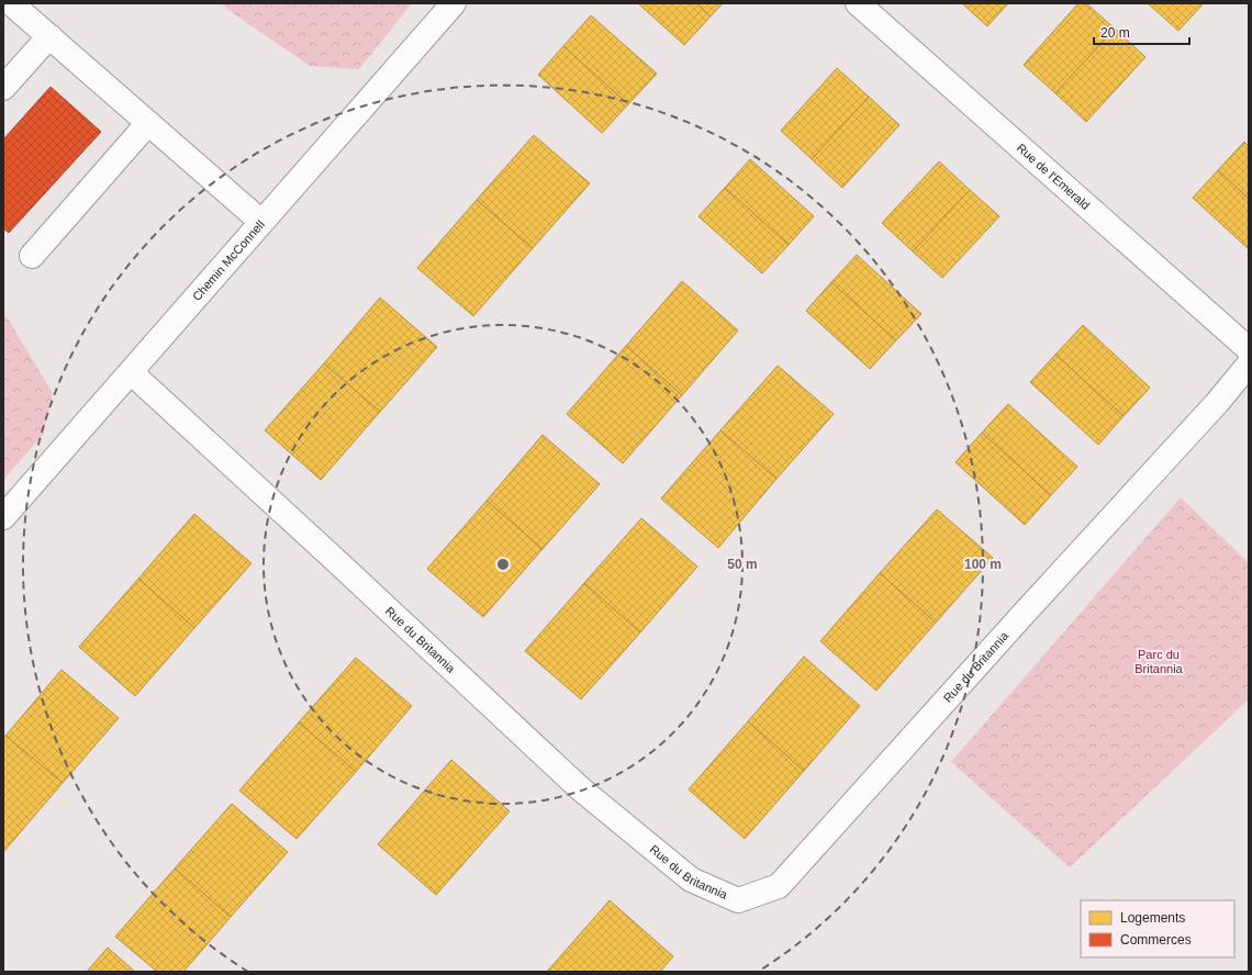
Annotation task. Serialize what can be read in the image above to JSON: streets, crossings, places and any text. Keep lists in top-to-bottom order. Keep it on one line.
{"streets":{"street":["Rue de l'Emerald","Chemin McConnell","Rue du Britannia"]},"crossings":[["Chemin McConnell","Rue du Britannia"]],"parks":["Parc du Britannia"],"legend":["Logements","Commerces"],"scale_bar":"20 m","rings":["50 m","100 m"]}
